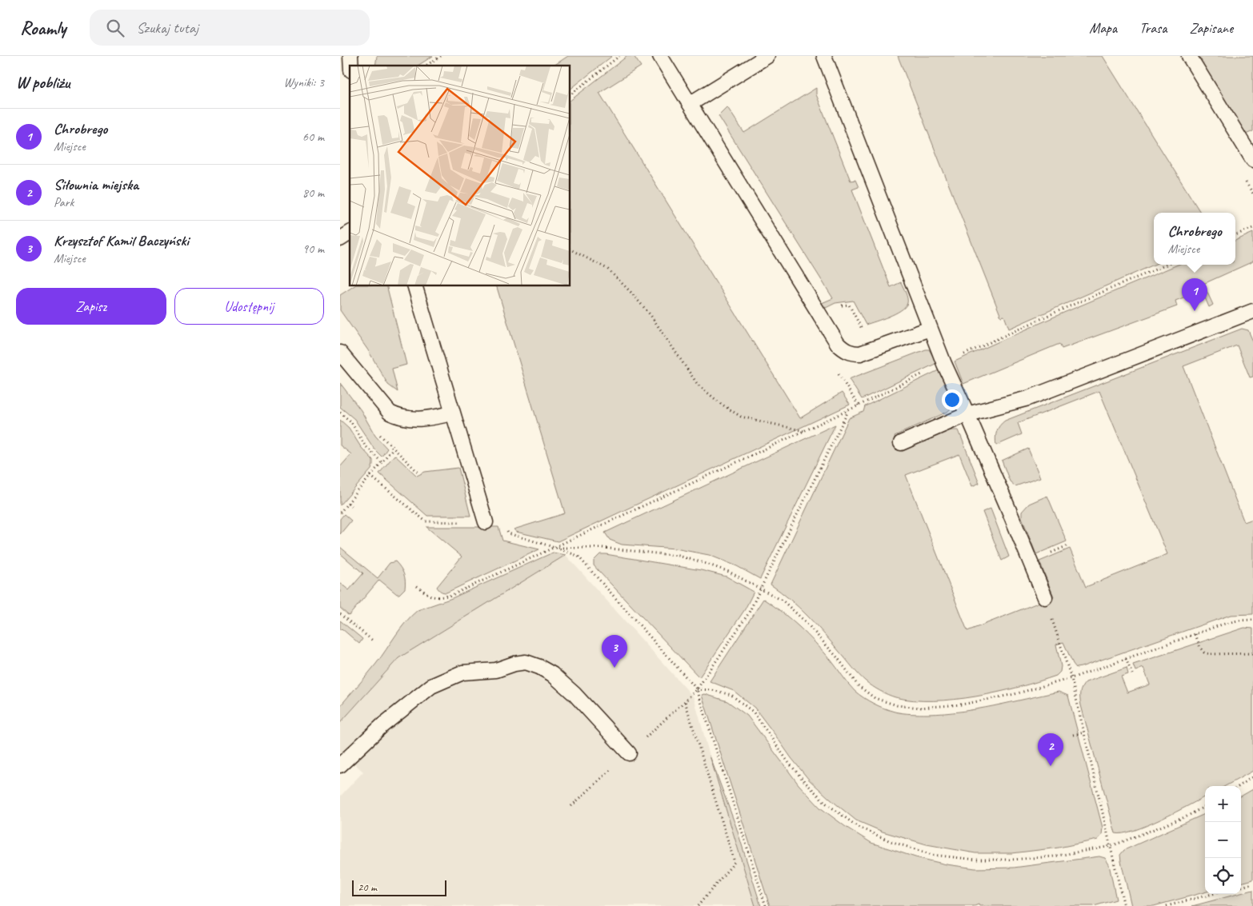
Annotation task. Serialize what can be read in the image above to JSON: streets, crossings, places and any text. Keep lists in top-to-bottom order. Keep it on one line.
{"scale_bar":"20 m","page":{"header":"Roamly","search":"Szukaj tutaj","nav":["Mapa","Trasa","Zapisane"],"heading":["W pobliżu","Wyniki: 3"],"list":[{"mark":"1","name":"Chrobrego","note":"Miejsce","value":"60 m"},{"mark":"2","name":"Siłownia miejska","note":"Park","value":"80 m"},{"mark":"3","name":"Krzysztof Kamil Baczyński","note":"Miejsce","value":"90 m"}],"popup":["Chrobrego","Miejsce"],"buttons":["Zapisz","Udostępnij"],"pins":["1","3","2"],"map_buttons":["+","−"],"scale":"20 m"}}
